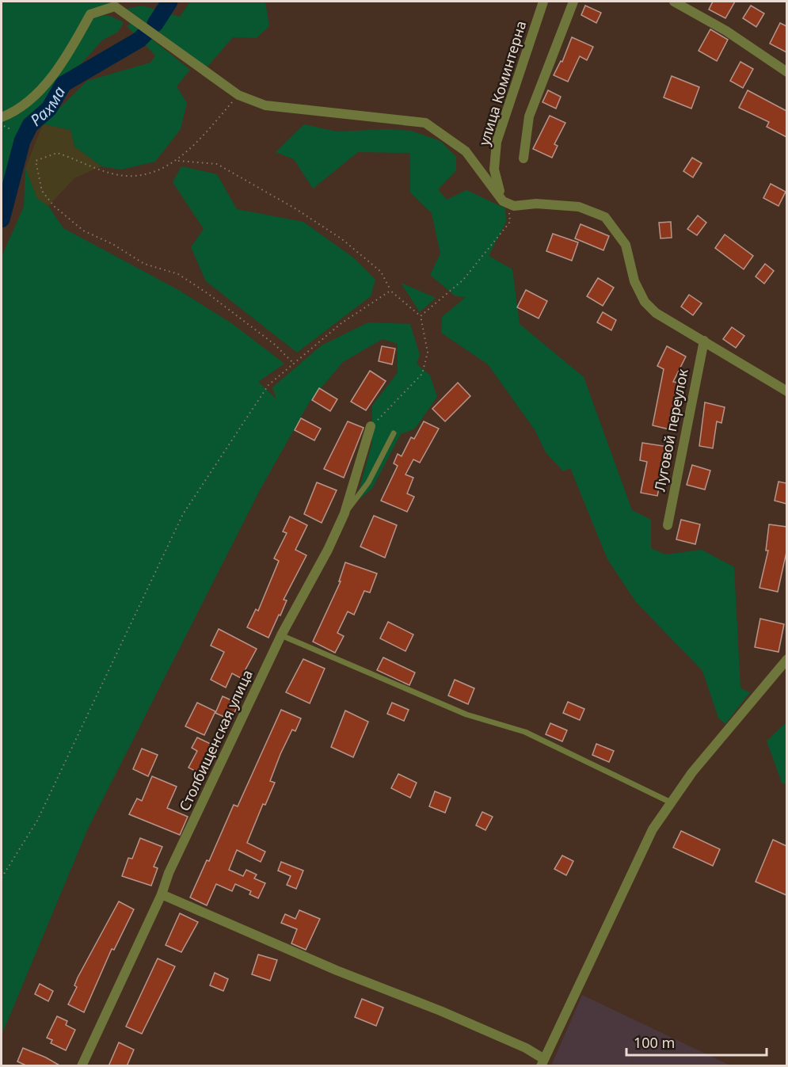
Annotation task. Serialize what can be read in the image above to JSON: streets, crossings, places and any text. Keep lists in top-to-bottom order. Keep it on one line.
{"streets":{"street":["улица Коминтерна","Луговой переулок","Столбищенская улица"]},"water":["Рахма"],"scale_bar":"100 m"}
